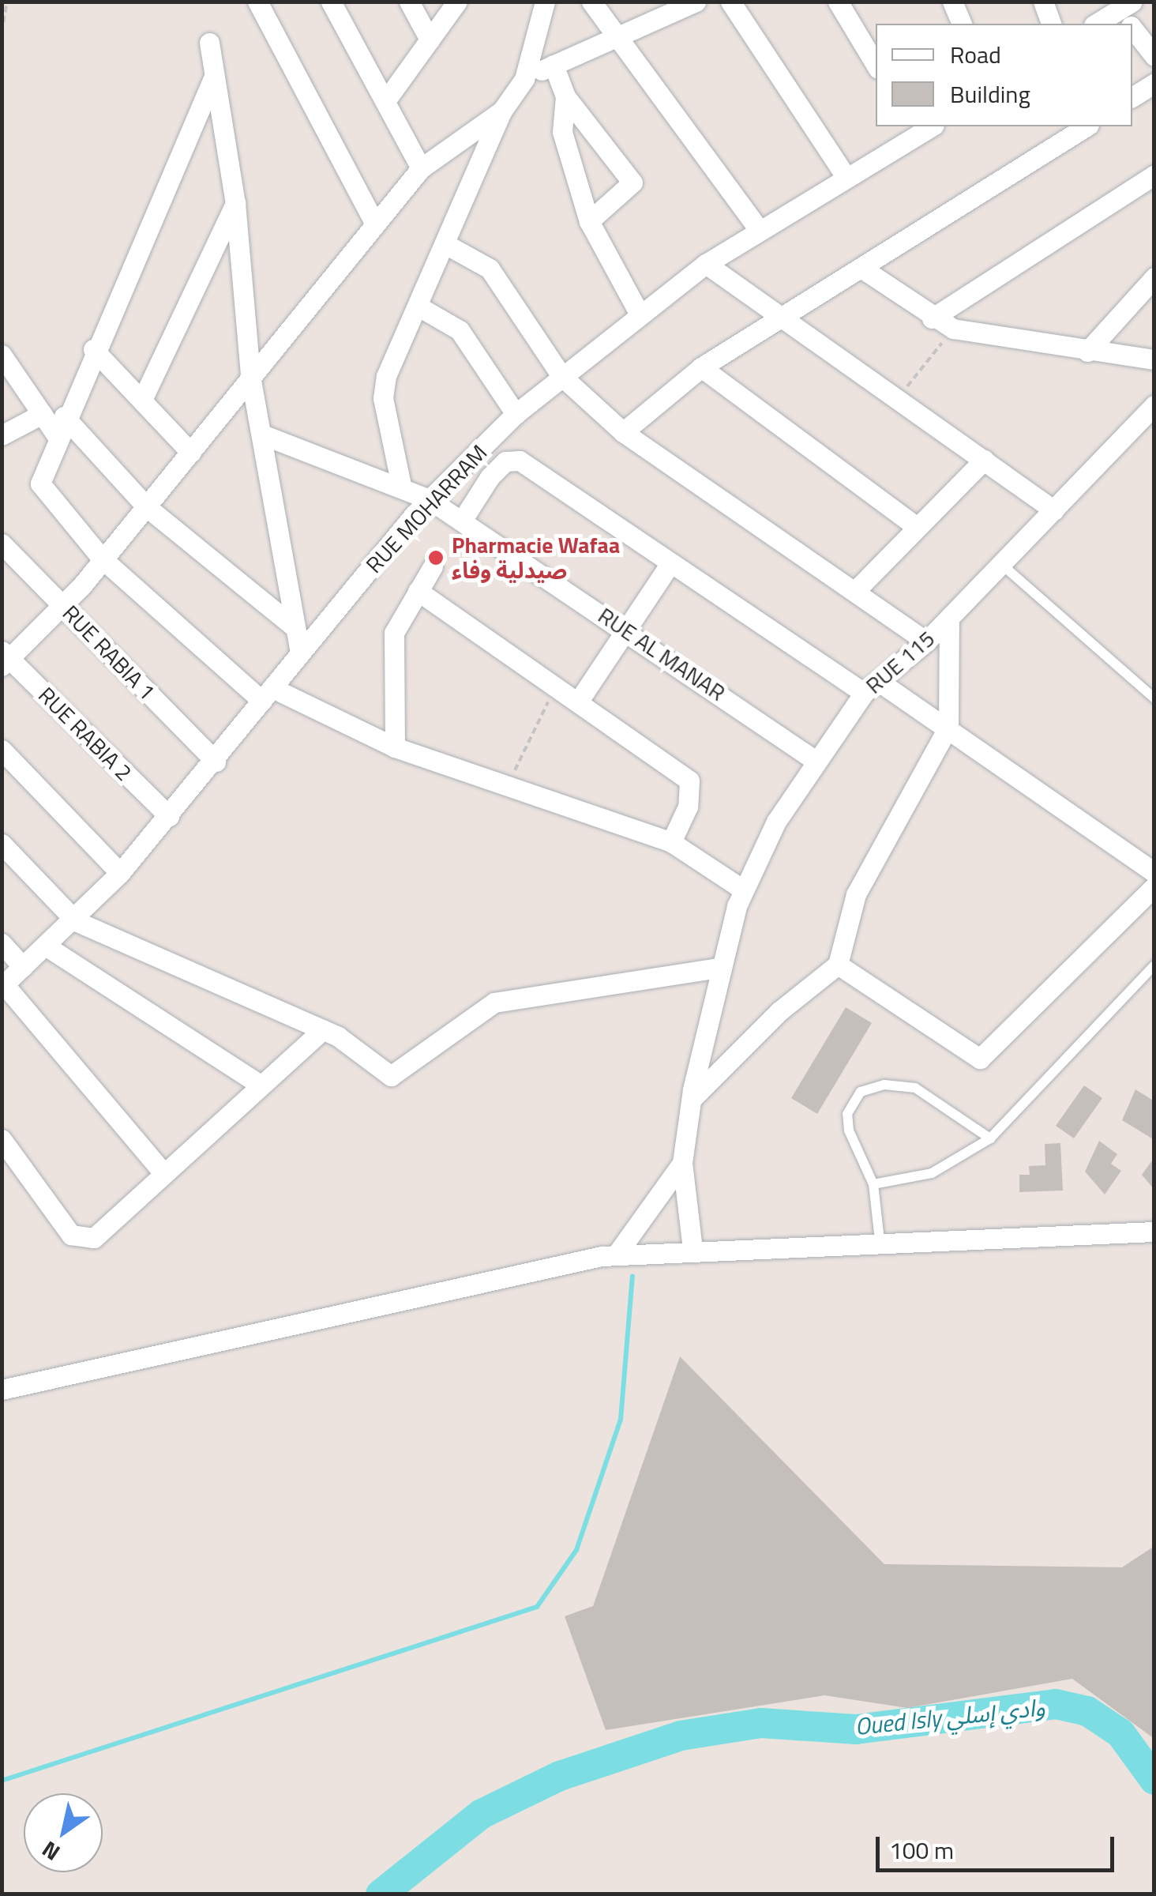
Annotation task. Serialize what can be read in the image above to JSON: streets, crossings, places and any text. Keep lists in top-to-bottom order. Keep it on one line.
{"streets":{"street":["RUE MOHARRAM","RUE RABIA 1","RUE AL MANAR","RUE 115","RUE RABIA 2"]},"crossings":[["RUE MOHARRAM","RUE RABIA 1"],["RUE MOHARRAM","RUE AL MANAR"],["RUE MOHARRAM","RUE RABIA 2"],["RUE AL MANAR","RUE 115"]],"water":["Oued Isly وادي إسلي"],"places":["Pharmacie Wafaa صيدلية وفاء"],"legend":["Road","Building"],"scale_bar":"100 m","north":"bottom left"}
